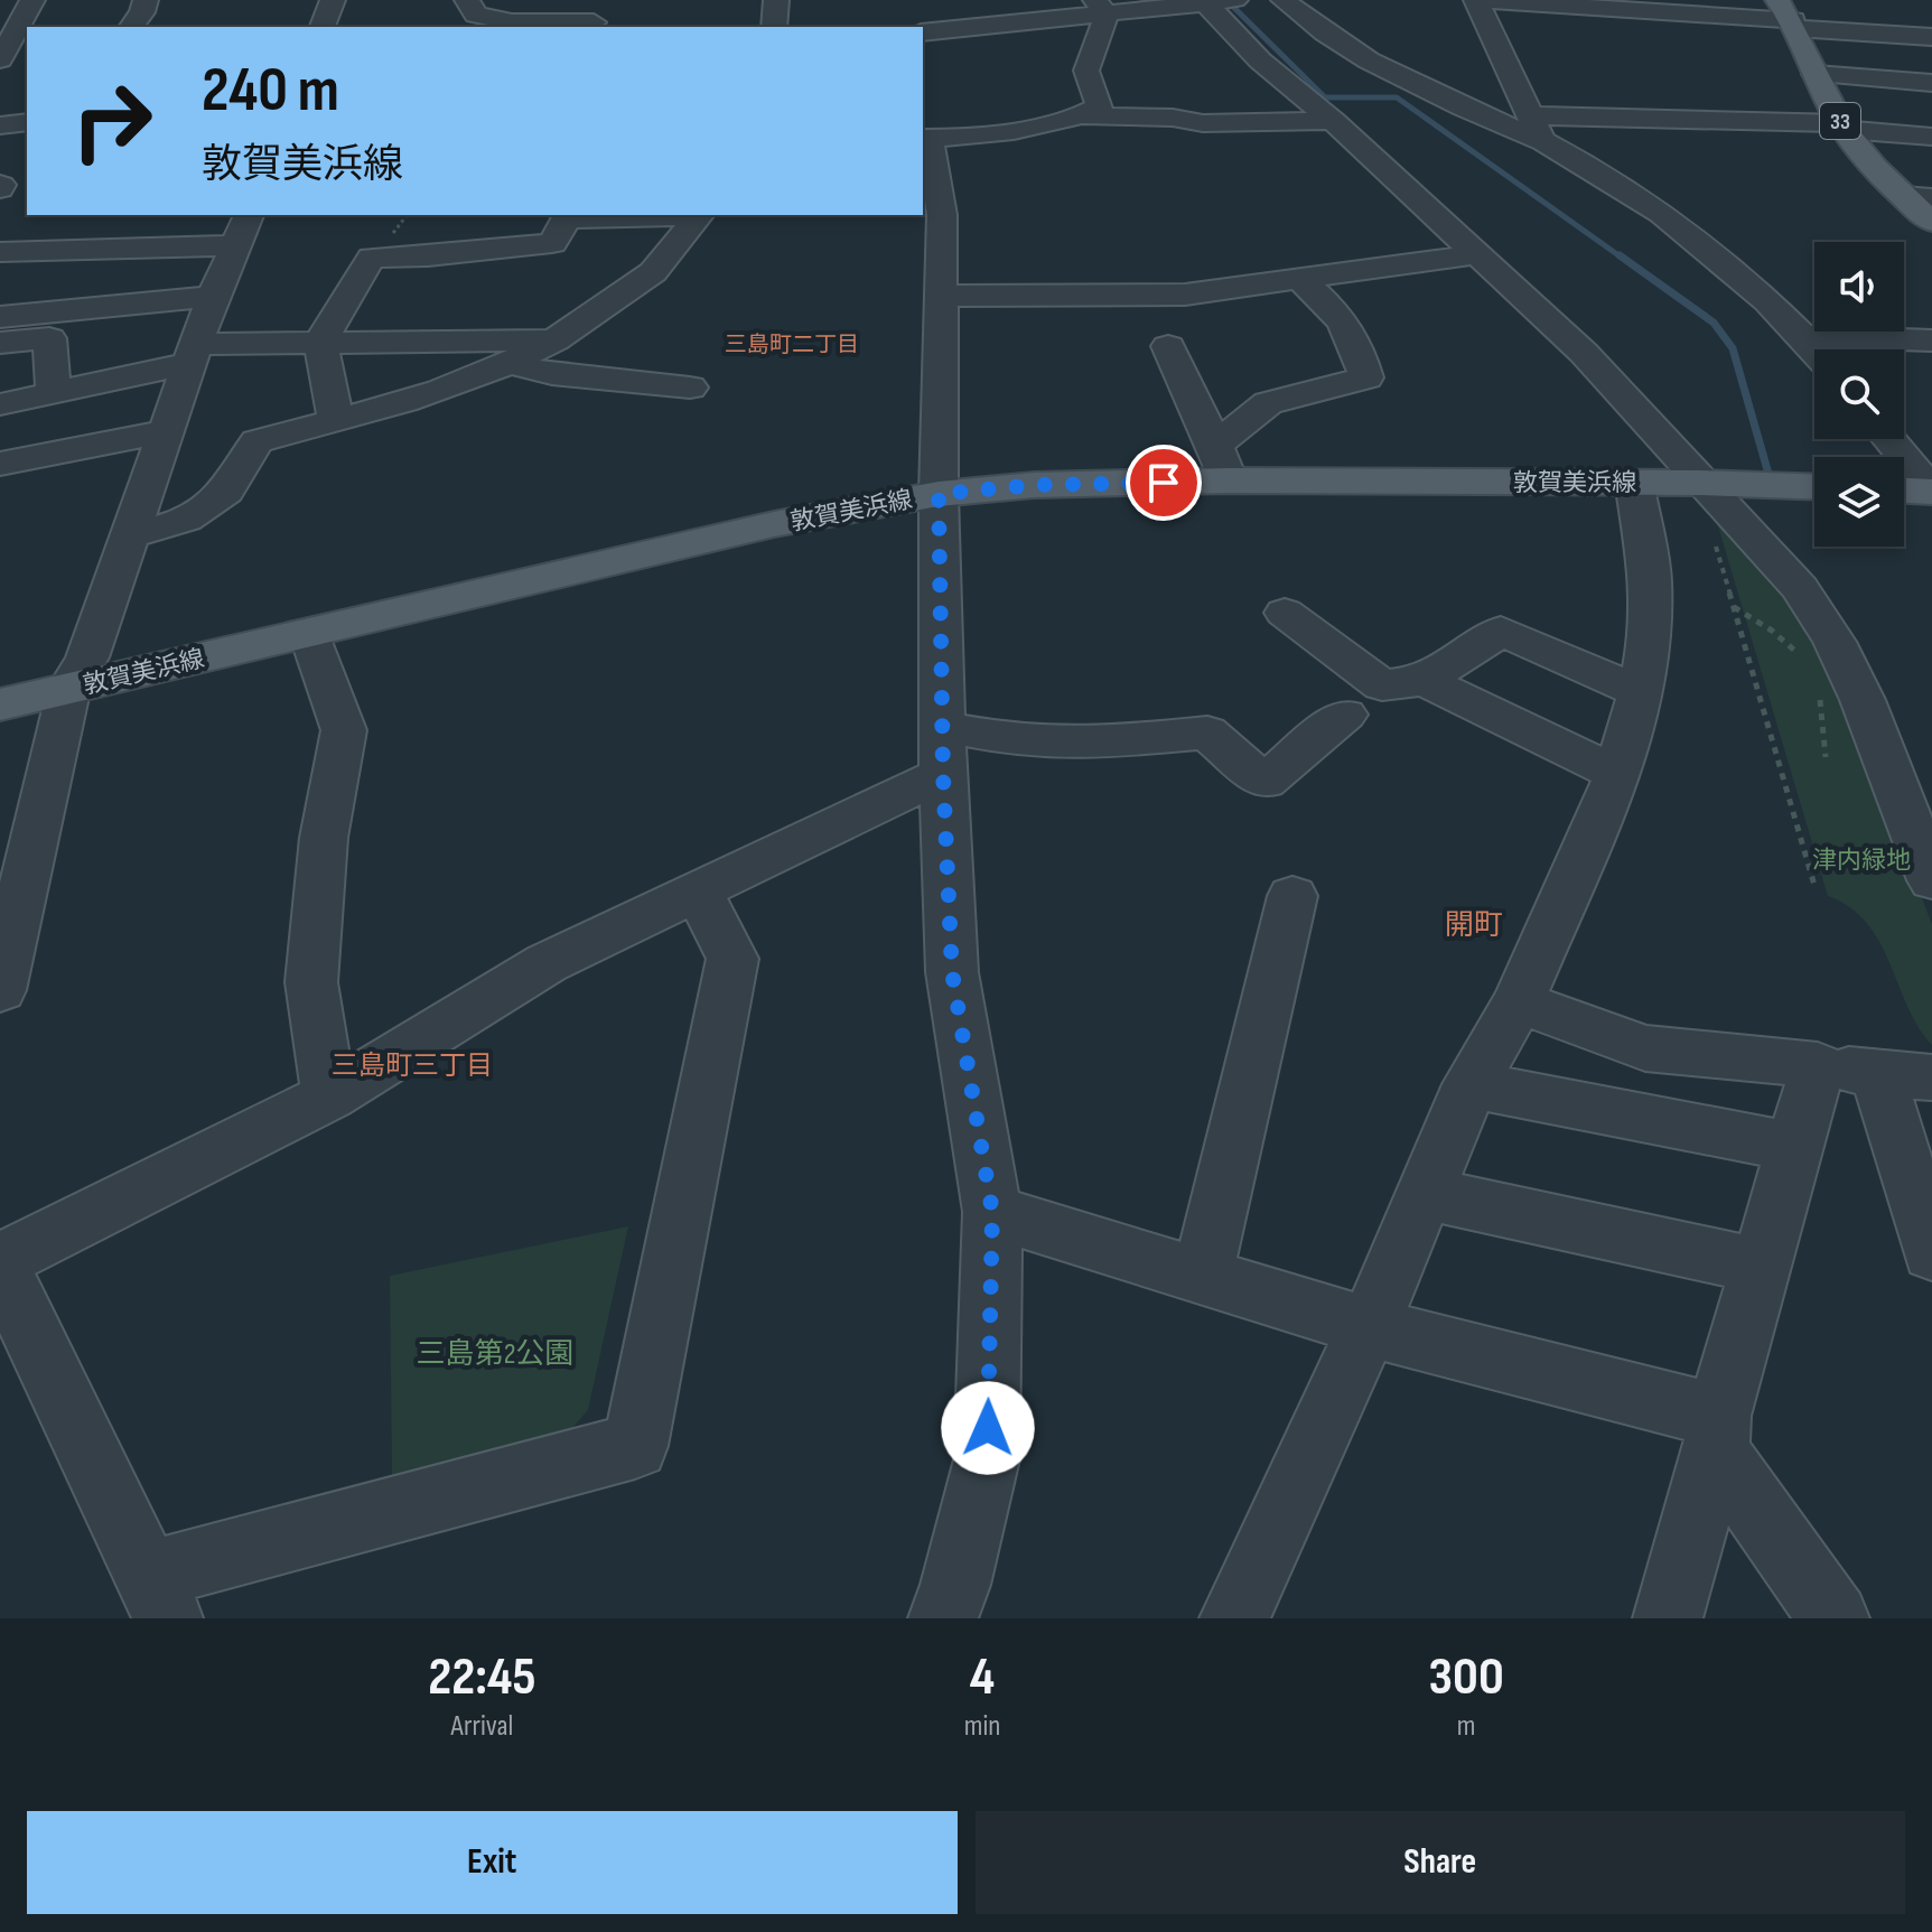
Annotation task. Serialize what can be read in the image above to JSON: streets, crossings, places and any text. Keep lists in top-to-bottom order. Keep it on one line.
{"streets":{"main road":["33","敦賀美浜線"]},"districts":["三島町二丁目","開町","三島町三丁目"],"parks":["津内緑地","三島第2公園"],"page":{"turn":["240 m","敦賀美浜線"],"eta":["22:45","Arrival","4","min","300","m"],"buttons":["Exit","Share"]}}
